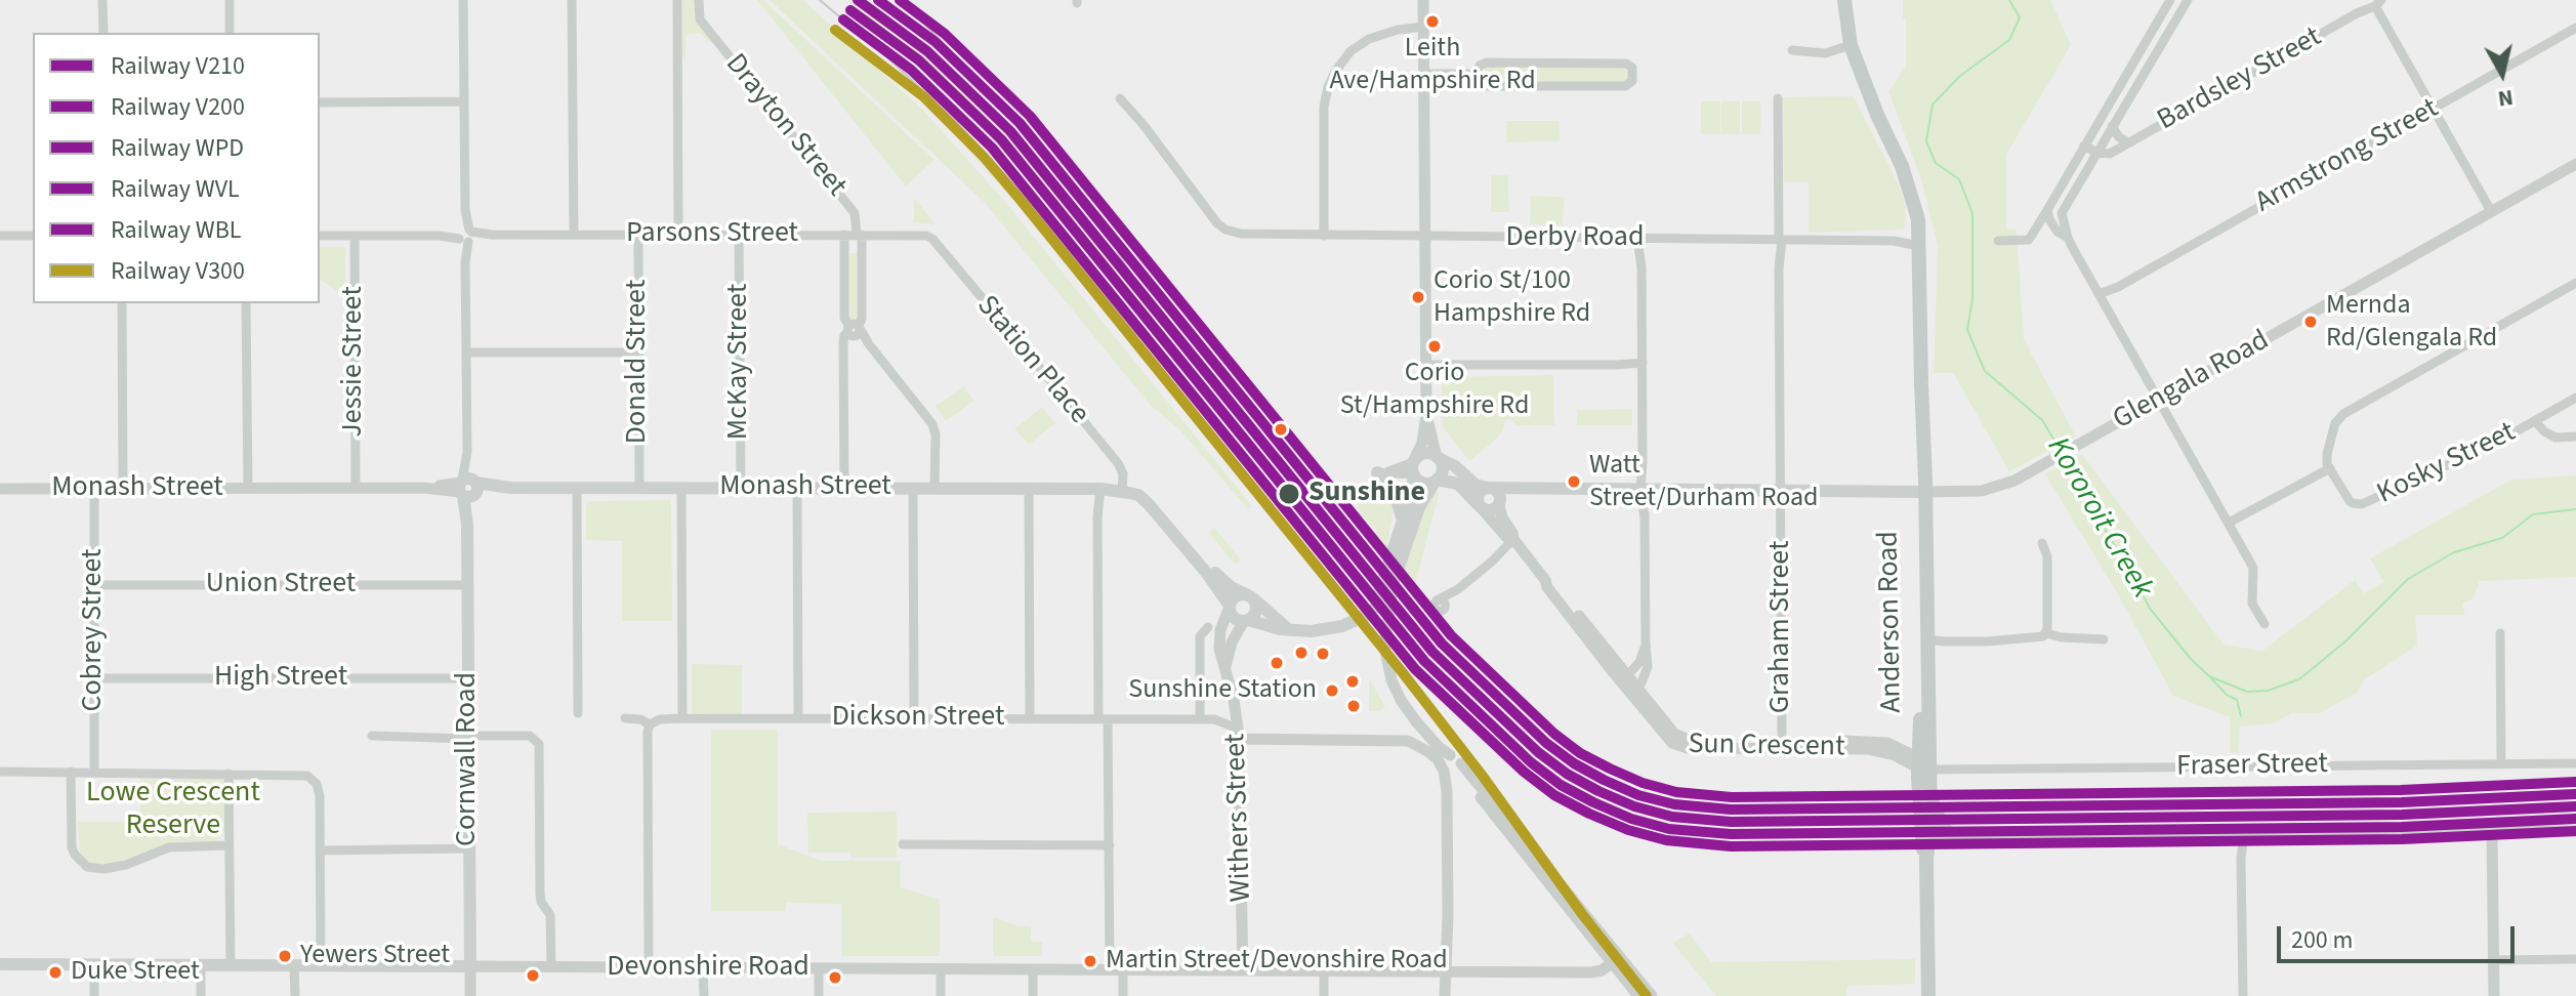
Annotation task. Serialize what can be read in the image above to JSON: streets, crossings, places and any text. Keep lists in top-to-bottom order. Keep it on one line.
{"streets":{"main road":["Monash Street","Anderson Road","Sun Crescent","Cornwall Road","Devonshire Road"],"street":["Bardsley Street","Drayton Street","Armstrong Street","Parsons Street","Derby Road","Station Place","Jessie Street","Donald Street","McKay Street","Glengala Road","Kosky Street","Union Street","Graham Street","Cobrey Street","High Street","Dickson Street","Fraser Street","Withers Street"]},"crossings":[["Drayton Street","Parsons Street"],["Parsons Street","Station Place"],["Parsons Street","Jessie Street"],["Parsons Street","Donald Street"],["Parsons Street","McKay Street"],["Parsons Street","Cornwall Road"],["Derby Road","Anderson Road"],["Derby Road","Graham Street"],["Station Place","Monash Street"],["Jessie Street","Monash Street"],["Donald Street","Monash Street"],["McKay Street","Monash Street"],["Glengala Road","Anderson Road"],["Monash Street","Cobrey Street"],["Monash Street","Cornwall Road"],["Union Street","Cobrey Street"],["Union Street","Cornwall Road"],["Anderson Road","Sun Crescent"],["Anderson Road","Fraser Street"],["Graham Street","Sun Crescent"],["Cobrey Street","High Street"],["High Street","Cornwall Road"],["Dickson Street","Withers Street"],["Dickson Street","Devonshire Road"],["Sun Crescent","Fraser Street"],["Cornwall Road","Devonshire Road"],["Withers Street","Devonshire Road"]],"water":["Kororoit Creek"],"parks":["Lowe Crescent Reserve"],"places":["Leith Ave/Hampshire Rd","Corio St/100 Hampshire Rd","Mernda Rd/Glengala Rd","Corio St/Hampshire Rd","Watt Street/Durham Road","Sunshine","Sunshine Station","Yewers Street","Martin Street/Devonshire Road","Duke Street"],"lines":["rail line V210","rail line WPD","rail line WBL","rail line V200","rail line WVL","rail line V300"],"legend":["Railway V210","Railway V200","Railway WPD","Railway WVL","Railway WBL","Railway V300"],"scale_bar":"200 m","north":"bottom"}
